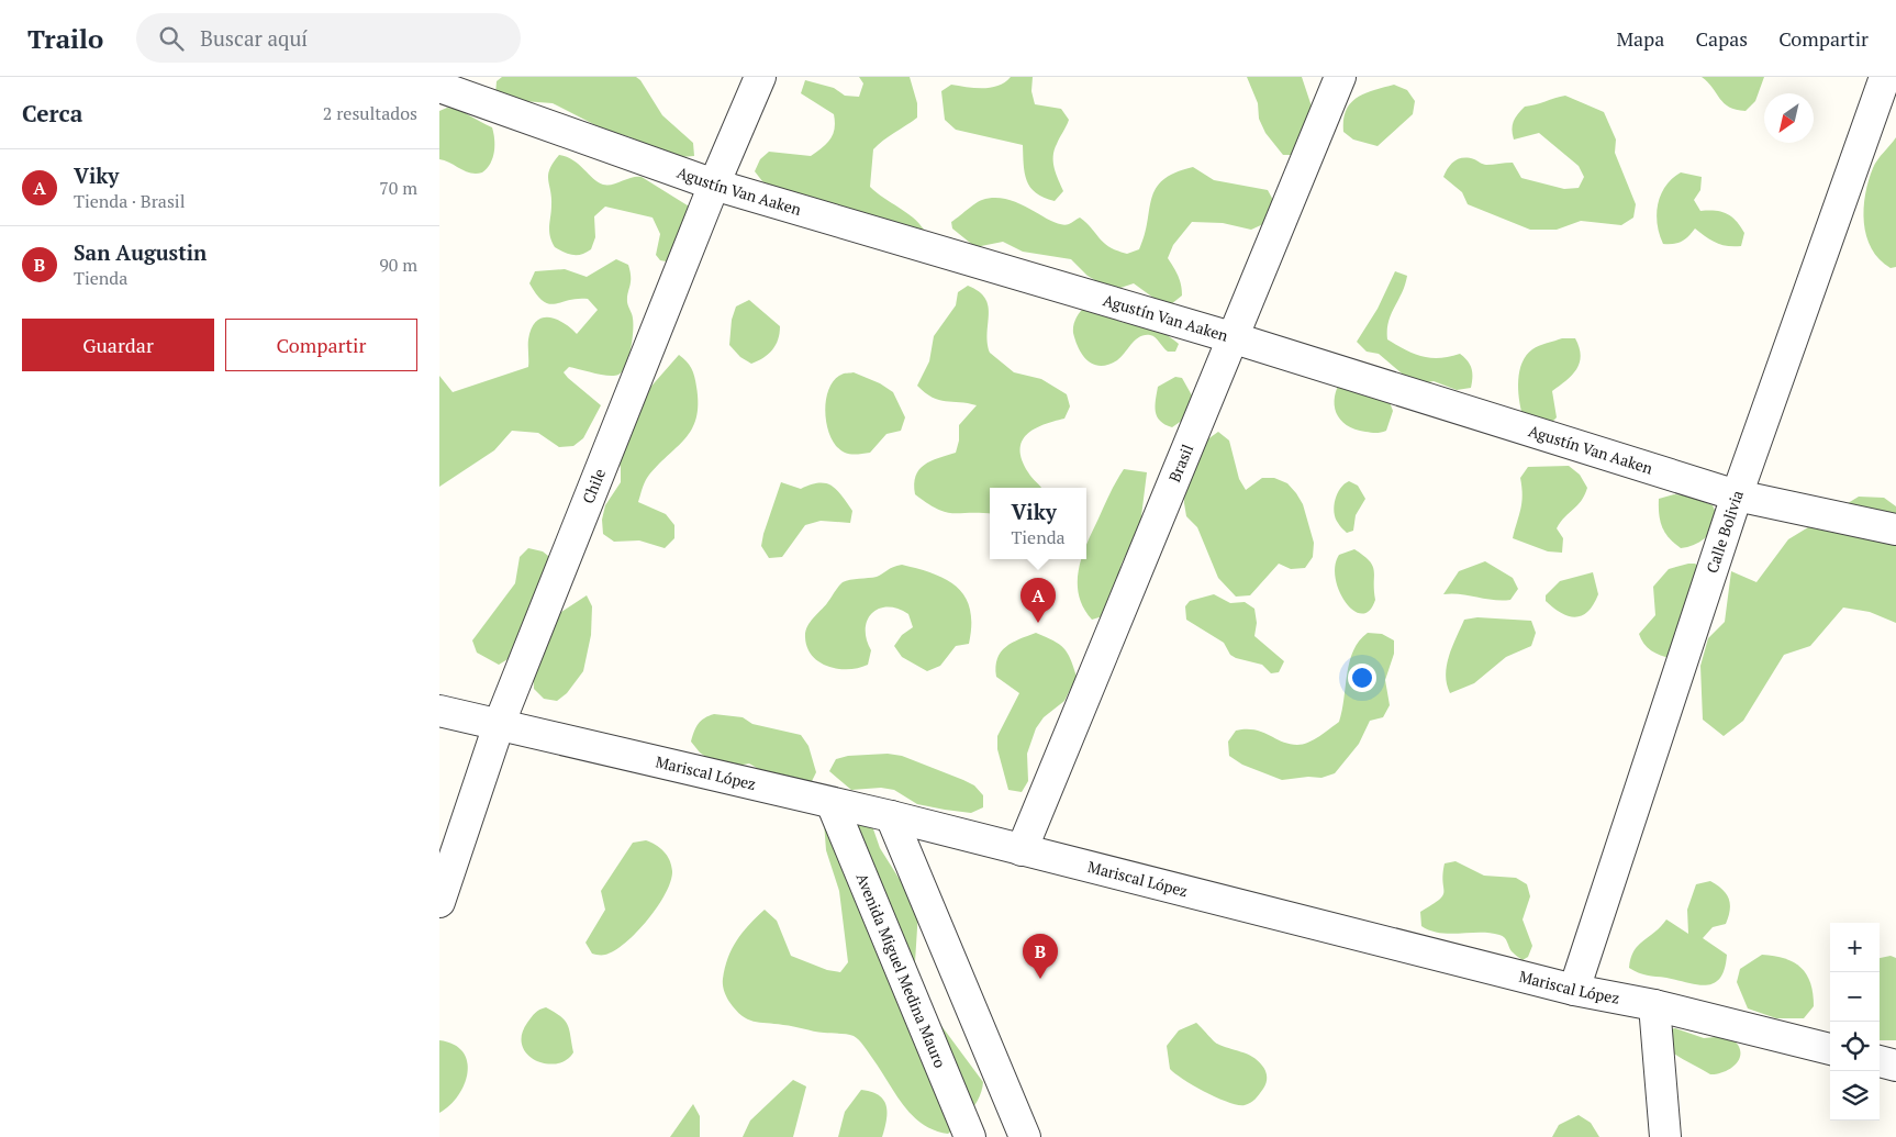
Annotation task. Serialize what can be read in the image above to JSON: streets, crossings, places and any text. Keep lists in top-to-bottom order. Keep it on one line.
{"streets":{"street":["Agustín Van Aaken","Brasil","Chile","Calle Bolivia","Mariscal López","Avenida Miguel Medina Mauro"]},"crossings":[["Agustín Van Aaken","Brasil"],["Agustín Van Aaken","Chile"],["Agustín Van Aaken","Calle Bolivia"],["Brasil","Mariscal López"],["Chile","Mariscal López"],["Calle Bolivia","Mariscal López"],["Mariscal López","Avenida Miguel Medina Mauro"]],"north":"bottom left","page":{"header":"Trailo","search":"Buscar aquí","nav":["Mapa","Capas","Compartir"],"heading":["Cerca","2 resultados"],"list":[{"mark":"A","name":"Viky","note":"Tienda · Brasil","value":"70 m"},{"mark":"B","name":"San Augustin","note":"Tienda","value":"90 m"}],"buttons":["Guardar","Compartir"],"popup":["Viky","Tienda"],"pins":["A","B"],"map_buttons":["+","−"]}}
